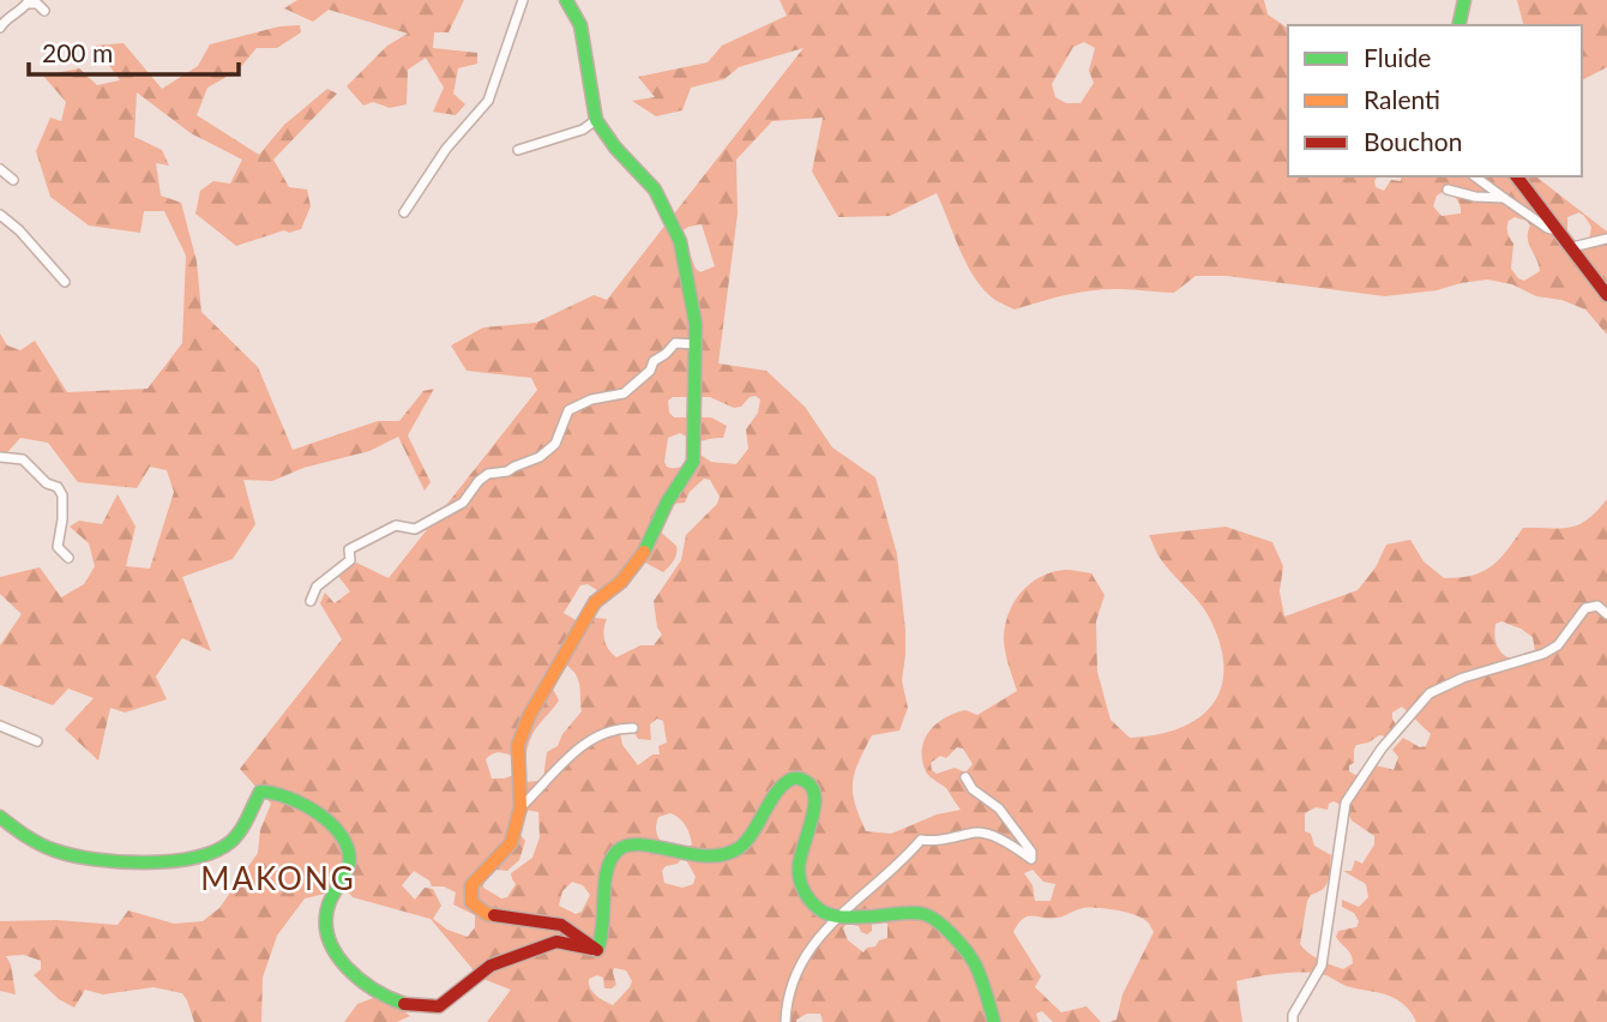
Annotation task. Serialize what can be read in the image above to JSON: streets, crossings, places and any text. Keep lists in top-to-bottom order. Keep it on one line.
{"districts":["MAKONG"],"legend":["Fluide","Ralenti","Bouchon"],"scale_bar":"200 m"}
